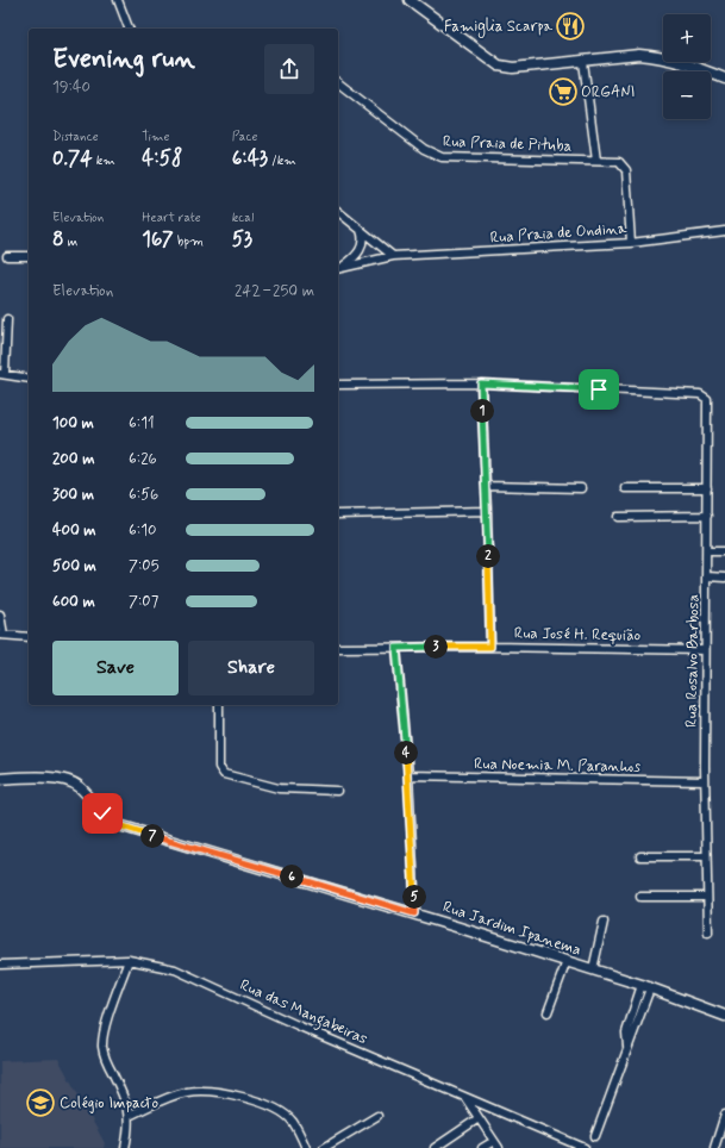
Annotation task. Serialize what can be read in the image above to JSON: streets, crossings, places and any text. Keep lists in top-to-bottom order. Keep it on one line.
{"streets":{"street":["Rua Praia de Pituba","Rua Praia de Ondina","Rua José H. Requião","Rua Rosalvo Barbosa","Rua Noemia M. Paranhos","Rua Jardim Ipanema","Rua das Mangabeiras"]},"crossings":[["Rua Praia de Pituba","Rua Praia de Ondina"],["Rua José H. Requião","Rua Rosalvo Barbosa"],["Rua Rosalvo Barbosa","Rua Noemia M. Paranhos"]],"places":{"restaurant":["Famiglia Scarpa"],"supermarket":["ORGANI"],"school or university":["Colégio Impacto"]},"page":{"map_buttons":["+","−"],"heading":["Evening run","19:40"],"stats":[["Distance","0.74 km"],["Time","4:58"],["Pace","6:43 /km"],["Elevation","8 m"],["Heart rate","167 bpm"],["kcal","53"]],"chart":["Elevation","242–250 m"],"pins":["1","2","3","4","7","6","5"],"list":[{"name":"100 m","note":"6:11"},{"name":"200 m","note":"6:26"},{"name":"300 m","note":"6:56"},{"name":"400 m","note":"6:10"},{"name":"500 m","note":"7:05"},{"name":"600 m","note":"7:07"}],"buttons":["Save","Share"]}}
